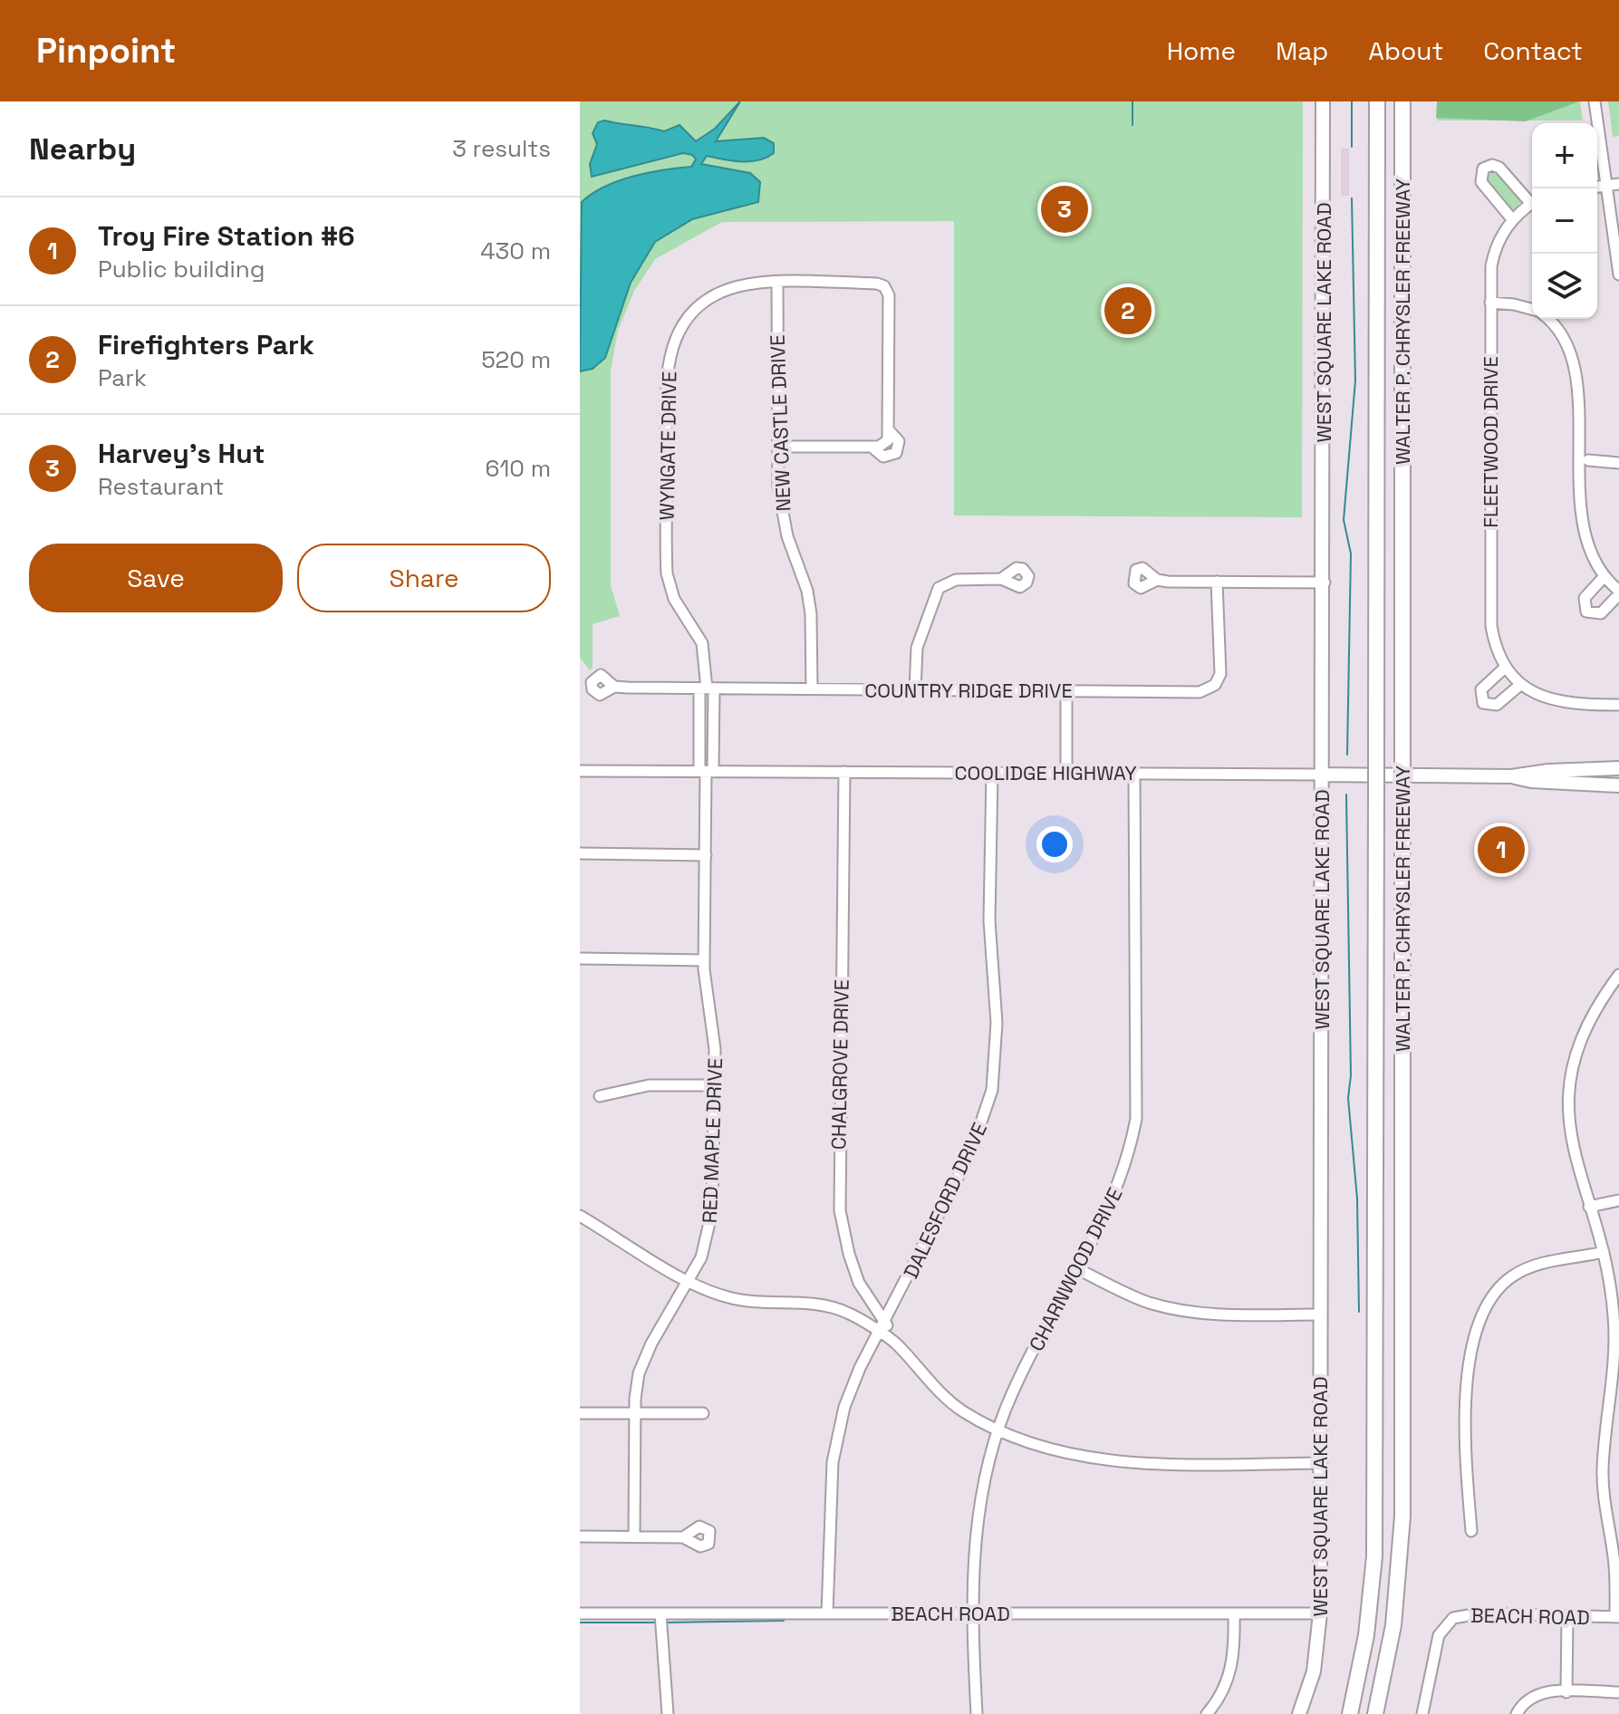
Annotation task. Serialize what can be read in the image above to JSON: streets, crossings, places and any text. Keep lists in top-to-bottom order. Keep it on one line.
{"streets":{"highway":["WALTER P. CHRYSLER FREEWAY"],"main road":["WEST SQUARE LAKE ROAD","COOLIDGE HIGHWAY"],"street":["NEW CASTLE DRIVE","FLEETWOOD DRIVE","WYNGATE DRIVE","COUNTRY RIDGE DRIVE","CHALGROVE DRIVE","RED MAPLE DRIVE","DALESFORD DRIVE","CHARNWOOD DRIVE","BEACH ROAD"]},"crossings":[["WEST SQUARE LAKE ROAD","COOLIDGE HIGHWAY"],["WEST SQUARE LAKE ROAD","BEACH ROAD"],["NEW CASTLE DRIVE","WYNGATE DRIVE"],["NEW CASTLE DRIVE","COUNTRY RIDGE DRIVE"],["WYNGATE DRIVE","COUNTRY RIDGE DRIVE"],["WYNGATE DRIVE","COOLIDGE HIGHWAY"],["WYNGATE DRIVE","RED MAPLE DRIVE"],["COOLIDGE HIGHWAY","CHALGROVE DRIVE"],["COOLIDGE HIGHWAY","RED MAPLE DRIVE"],["COOLIDGE HIGHWAY","DALESFORD DRIVE"],["COOLIDGE HIGHWAY","CHARNWOOD DRIVE"],["CHALGROVE DRIVE","DALESFORD DRIVE"],["DALESFORD DRIVE","BEACH ROAD"],["CHARNWOOD DRIVE","BEACH ROAD"]],"page":{"header":"Pinpoint","nav":["Home","Map","About","Contact"],"heading":["Nearby","3 results"],"map_buttons":["+","−"],"pins":["3","2","1"],"list":[{"mark":"1","name":"Troy Fire Station #6","note":"Public building","value":"430 m"},{"mark":"2","name":"Firefighters Park","note":"Park","value":"520 m"},{"mark":"3","name":"Harvey's Hut","note":"Restaurant","value":"610 m"}],"buttons":["Save","Share"]}}
